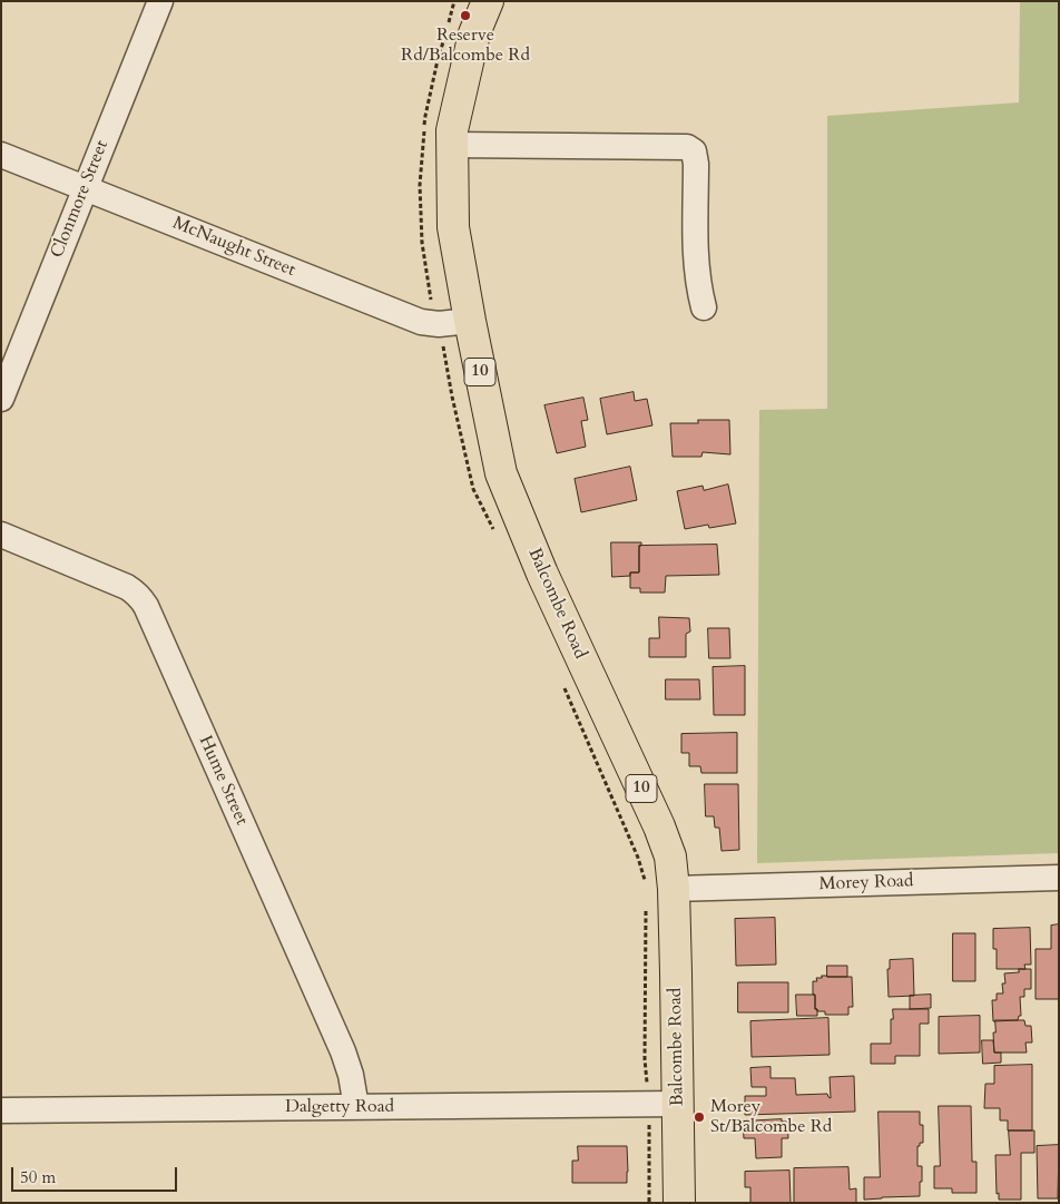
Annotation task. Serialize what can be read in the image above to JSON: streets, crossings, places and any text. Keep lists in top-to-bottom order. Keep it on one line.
{"streets":{"main road":["10","Balcombe Road"],"street":["Clonmore Street","McNaught Street","Hume Street","Morey Road","Dalgetty Road"]},"crossings":[["Clonmore Street","McNaught Street"],["McNaught Street","Balcombe Road"],["Balcombe Road","Morey Road"],["Balcombe Road","Dalgetty Road"],["Hume Street","Dalgetty Road"]],"places":["Reserve Rd/Balcombe Rd","Morey St/Balcombe Rd"],"scale_bar":"50 m"}
